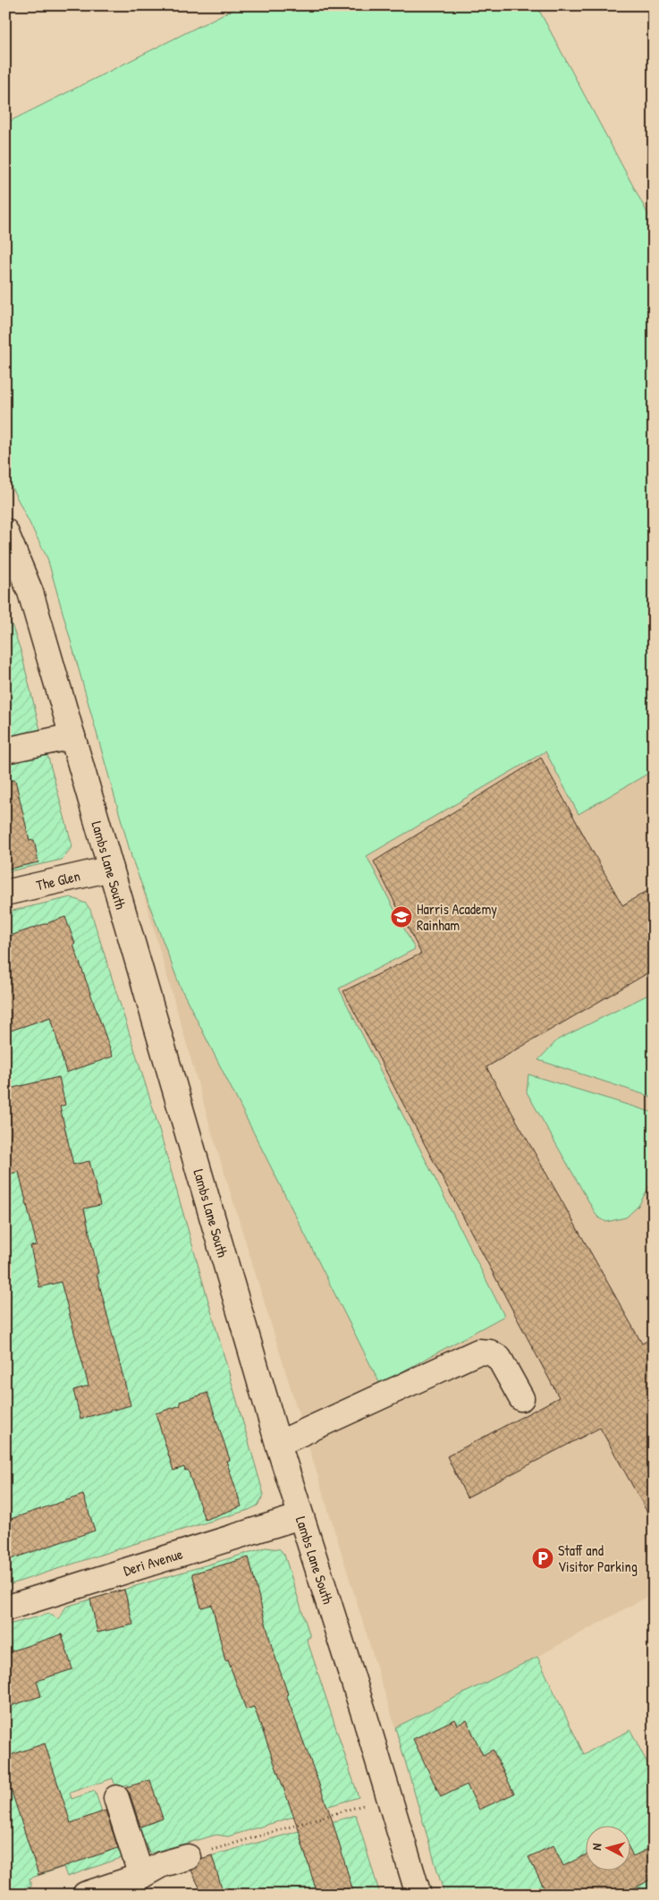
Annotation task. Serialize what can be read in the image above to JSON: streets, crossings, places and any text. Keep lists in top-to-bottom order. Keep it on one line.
{"streets":{"street":["Lambs Lane South","The Glen","Deri Avenue"]},"crossings":[["Lambs Lane South","The Glen"],["Lambs Lane South","Deri Avenue"]],"places":{"school or university":["Harris Academy Rainham"],"parking":["Staff and Visitor Parking"]},"north":"left"}
